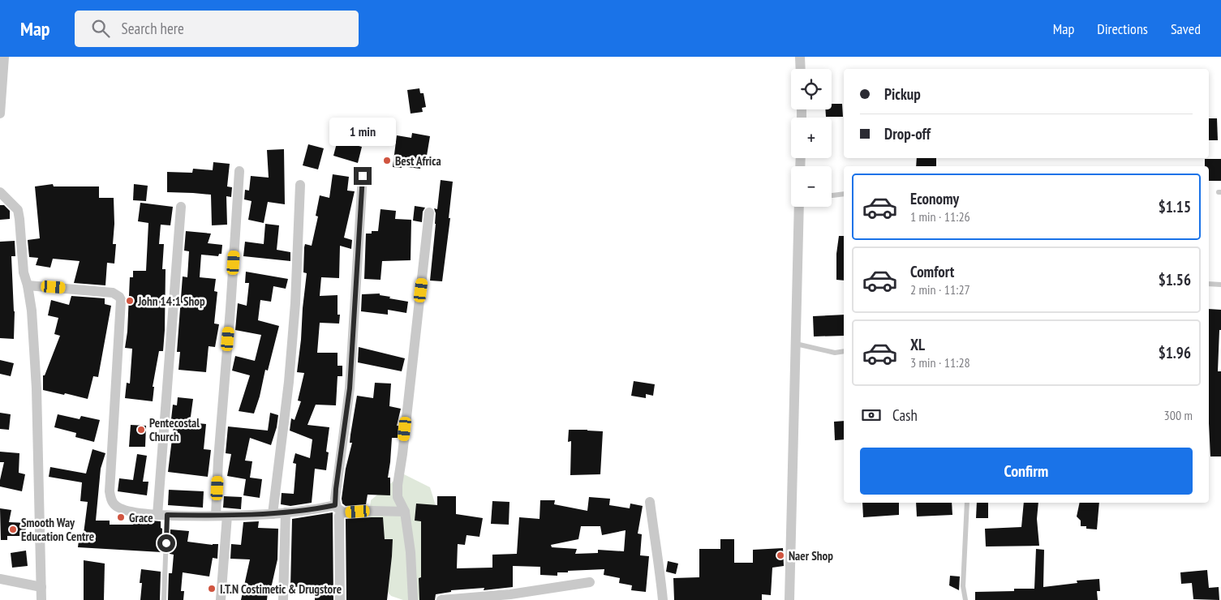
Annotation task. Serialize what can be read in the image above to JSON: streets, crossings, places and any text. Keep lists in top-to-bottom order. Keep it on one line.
{"places":["Best Africa","John 14:1 Shop","Pentecostal Church","Grace","Smooth Way Education Centre","Naer Shop","I.T.N Costimetic & Drugstore"],"page":{"header":"Map","search":"Search here","nav":["Map","Directions","Saved"],"map_buttons":["+","−"],"banner":["Pickup","Drop-off"],"bubble":"1 min","list":[{"name":"Economy","note":"1 min · 11:26","value":"$1.15"},{"name":"Comfort","note":"2 min · 11:27","value":"$1.56"},{"name":"XL","note":"3 min · 11:28","value":"$1.96"}],"pay":["Cash","300 m"],"buttons":"Confirm"}}
